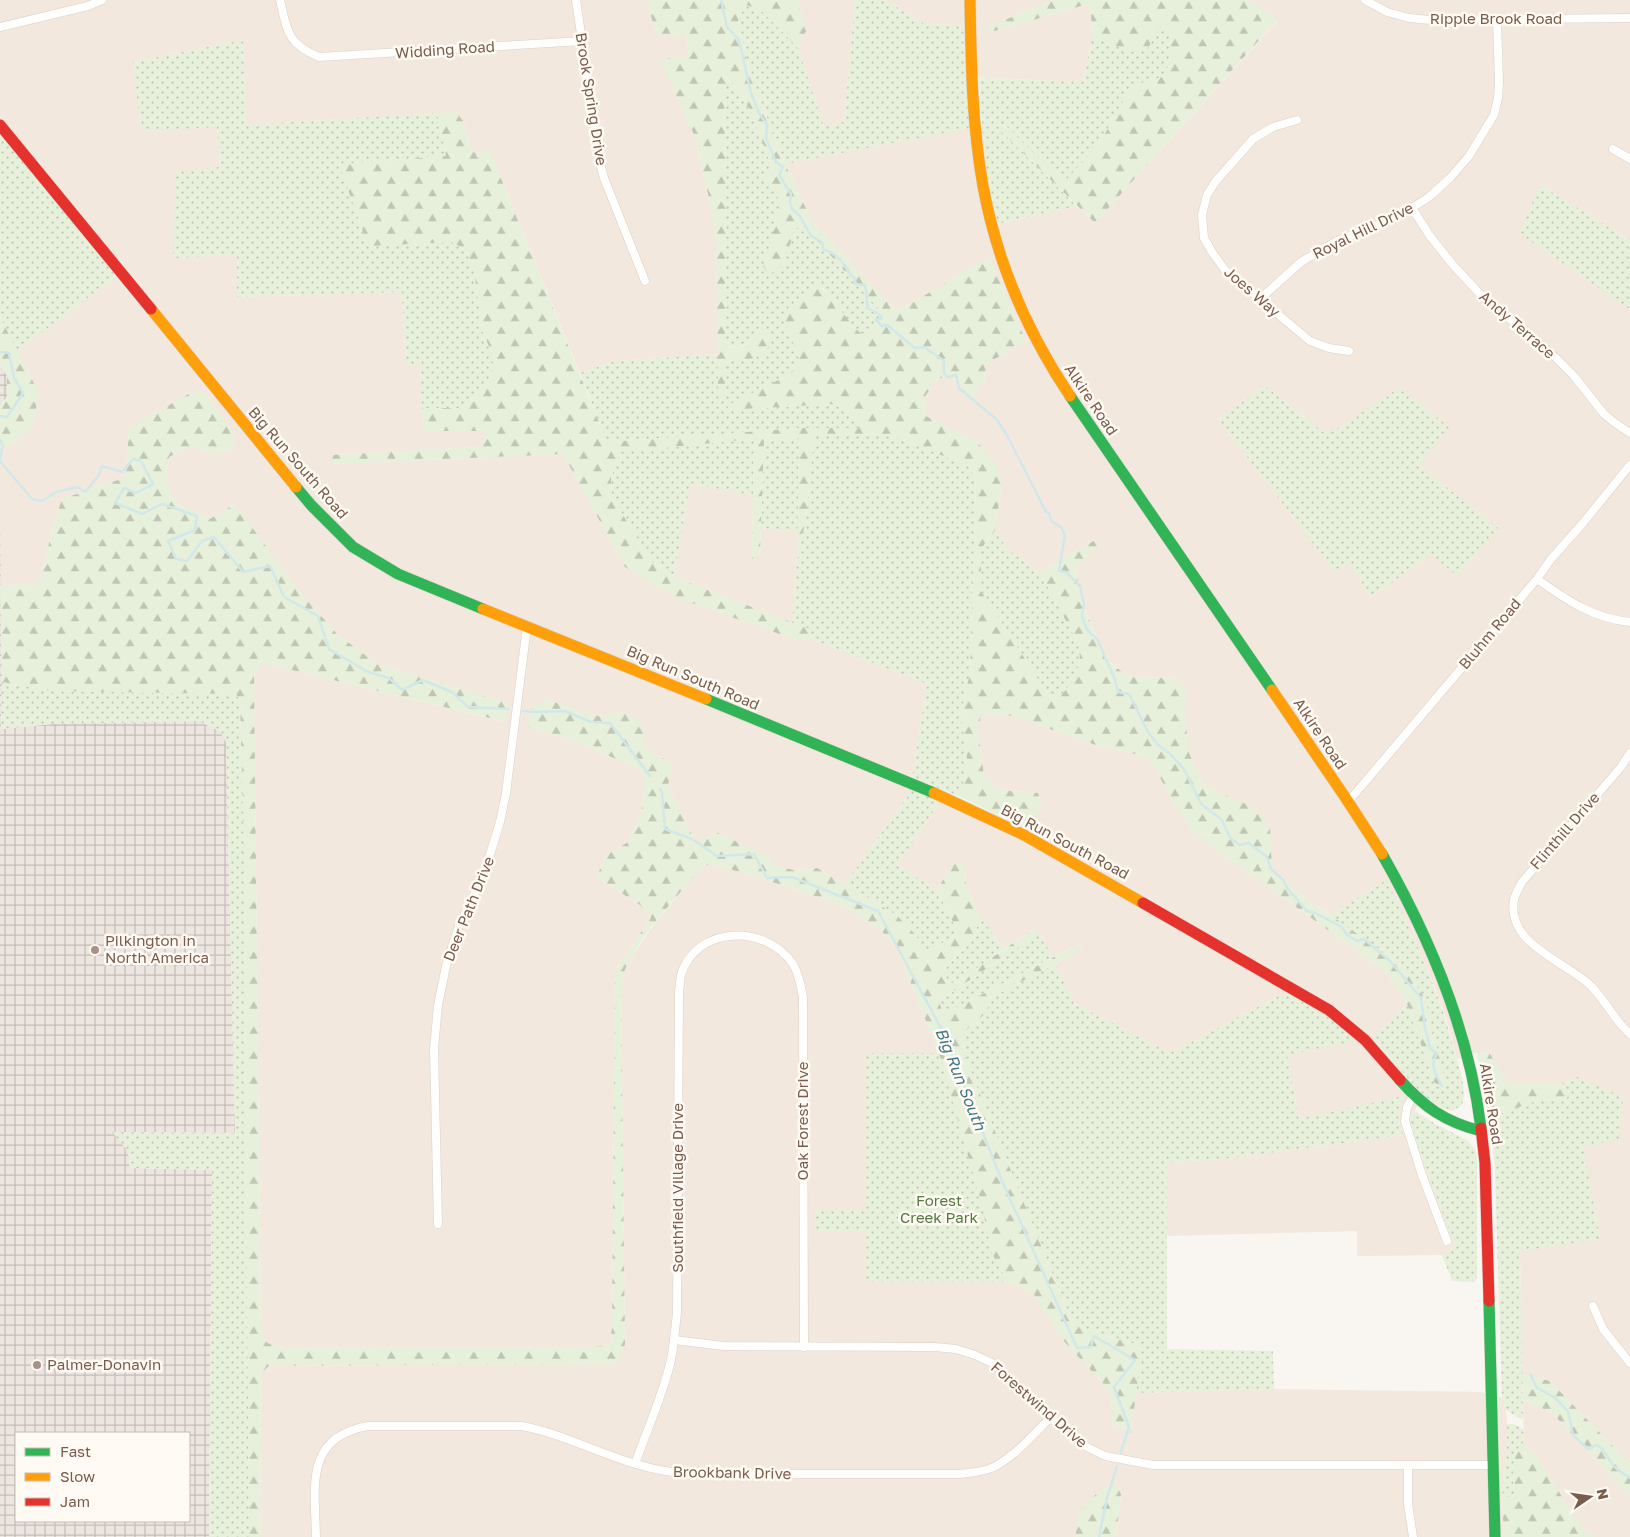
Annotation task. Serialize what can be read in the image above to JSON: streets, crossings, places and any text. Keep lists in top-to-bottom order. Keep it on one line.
{"streets":{"street":["Ripple Brook Road","Widding Road","Brook Spring Drive","Royal Hill Drive","Joes Way","Andy Terrace","Alkire Road","Big Run South Road","Bluhm Road","Flinthill Drive","Deer Path Drive","Oak Forest Drive","Southfield Village Drive","Forestwind Drive","Brookbank Drive"]},"crossings":[["Ripple Brook Road","Royal Hill Drive"],["Widding Road","Brook Spring Drive"],["Royal Hill Drive","Joes Way"],["Royal Hill Drive","Andy Terrace"],["Alkire Road","Big Run South Road"],["Alkire Road","Bluhm Road"],["Alkire Road","Forestwind Drive"],["Big Run South Road","Deer Path Drive"],["Oak Forest Drive","Southfield Village Drive"],["Oak Forest Drive","Forestwind Drive"],["Southfield Village Drive","Forestwind Drive"],["Southfield Village Drive","Brookbank Drive"],["Forestwind Drive","Brookbank Drive"]],"water":["Big Run South"],"parks":["Forest Creek Park"],"places":["Pilkington in North America","Palmer-Donavin"],"legend":["Fast","Slow","Jam"],"north":"right"}
